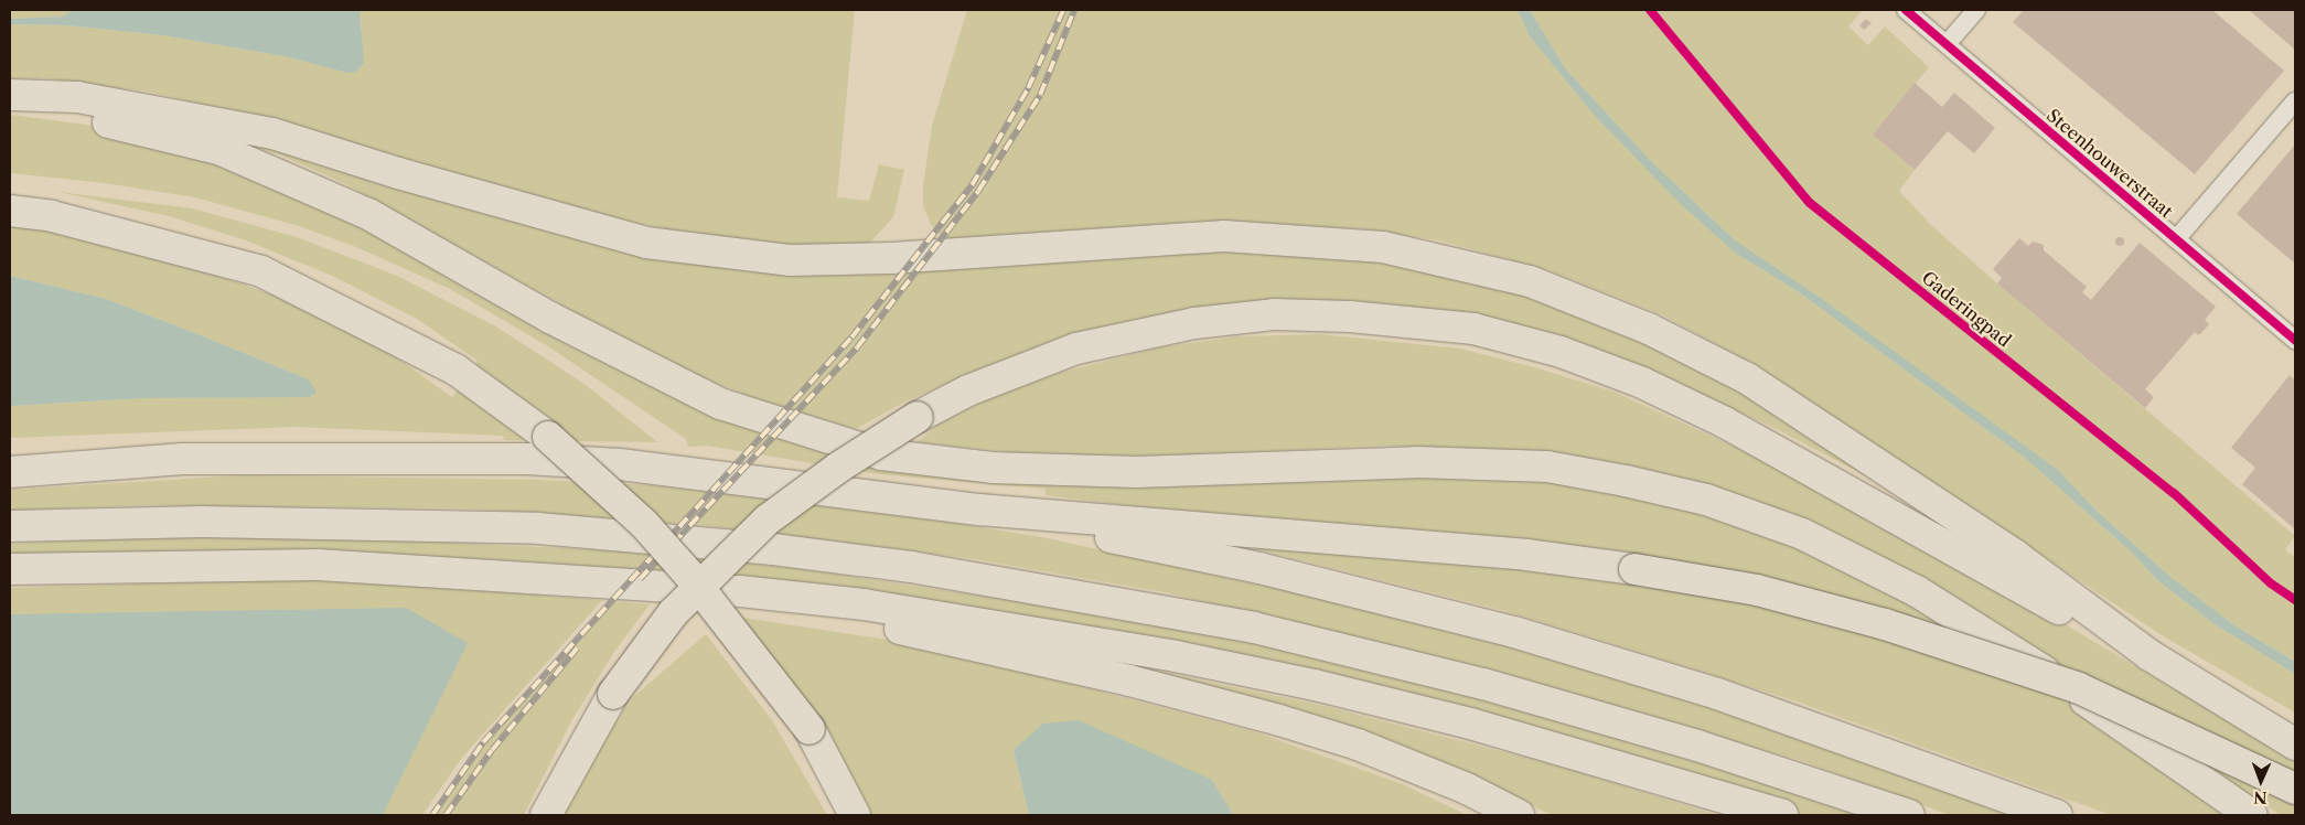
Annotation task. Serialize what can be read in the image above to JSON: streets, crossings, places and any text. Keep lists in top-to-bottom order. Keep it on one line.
{"streets":{"street":["Steenhouwerstraat"],"cycle path":["Gaderingpad"]},"north":"bottom"}
